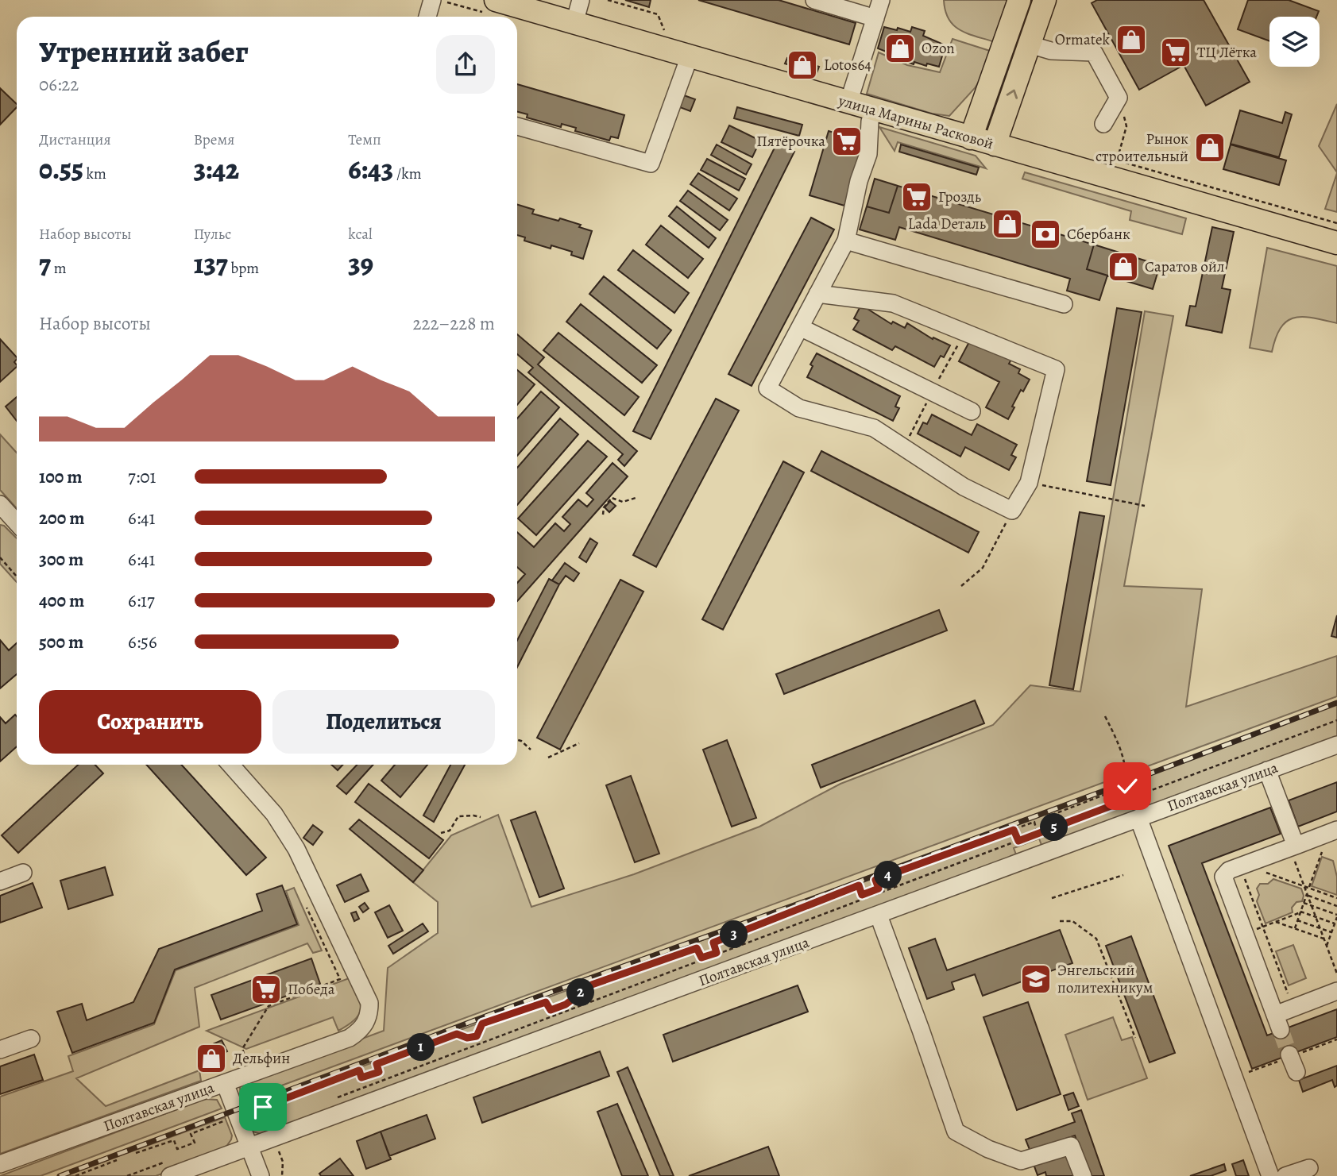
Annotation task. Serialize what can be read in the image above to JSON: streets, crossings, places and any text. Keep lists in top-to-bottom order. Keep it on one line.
{"streets":{"main road":["улица Марины Расковой"],"street":["Полтавская улица"]},"places":{"shop":["Ormatek","Ozon","Lotos64","Рынок строительный","Lada Dеталь","Саратов ойл","Дельфин"],"supermarket":["ТЦ Лётка","Пятёрочка","Гроздь","Победа"],"bank":["Сбербанк"],"school or university":["Энгельский политехникум"]},"page":{"heading":["Утренний забег","06:22"],"stats":[["Дистанция","0.55 km"],["Время","3:42"],["Темп","6:43 /km"],["Набор высоты","7 m"],["Пульс","137 bpm"],["kcal","39"]],"chart":["Набор высоты","222–228 m"],"list":[{"name":"100 m","note":"7:01"},{"name":"200 m","note":"6:41"},{"name":"300 m","note":"6:41"},{"name":"400 m","note":"6:17"},{"name":"500 m","note":"6:56"}],"buttons":["Сохранить","Поделиться"],"pins":["5","4","3","2","1"]}}
